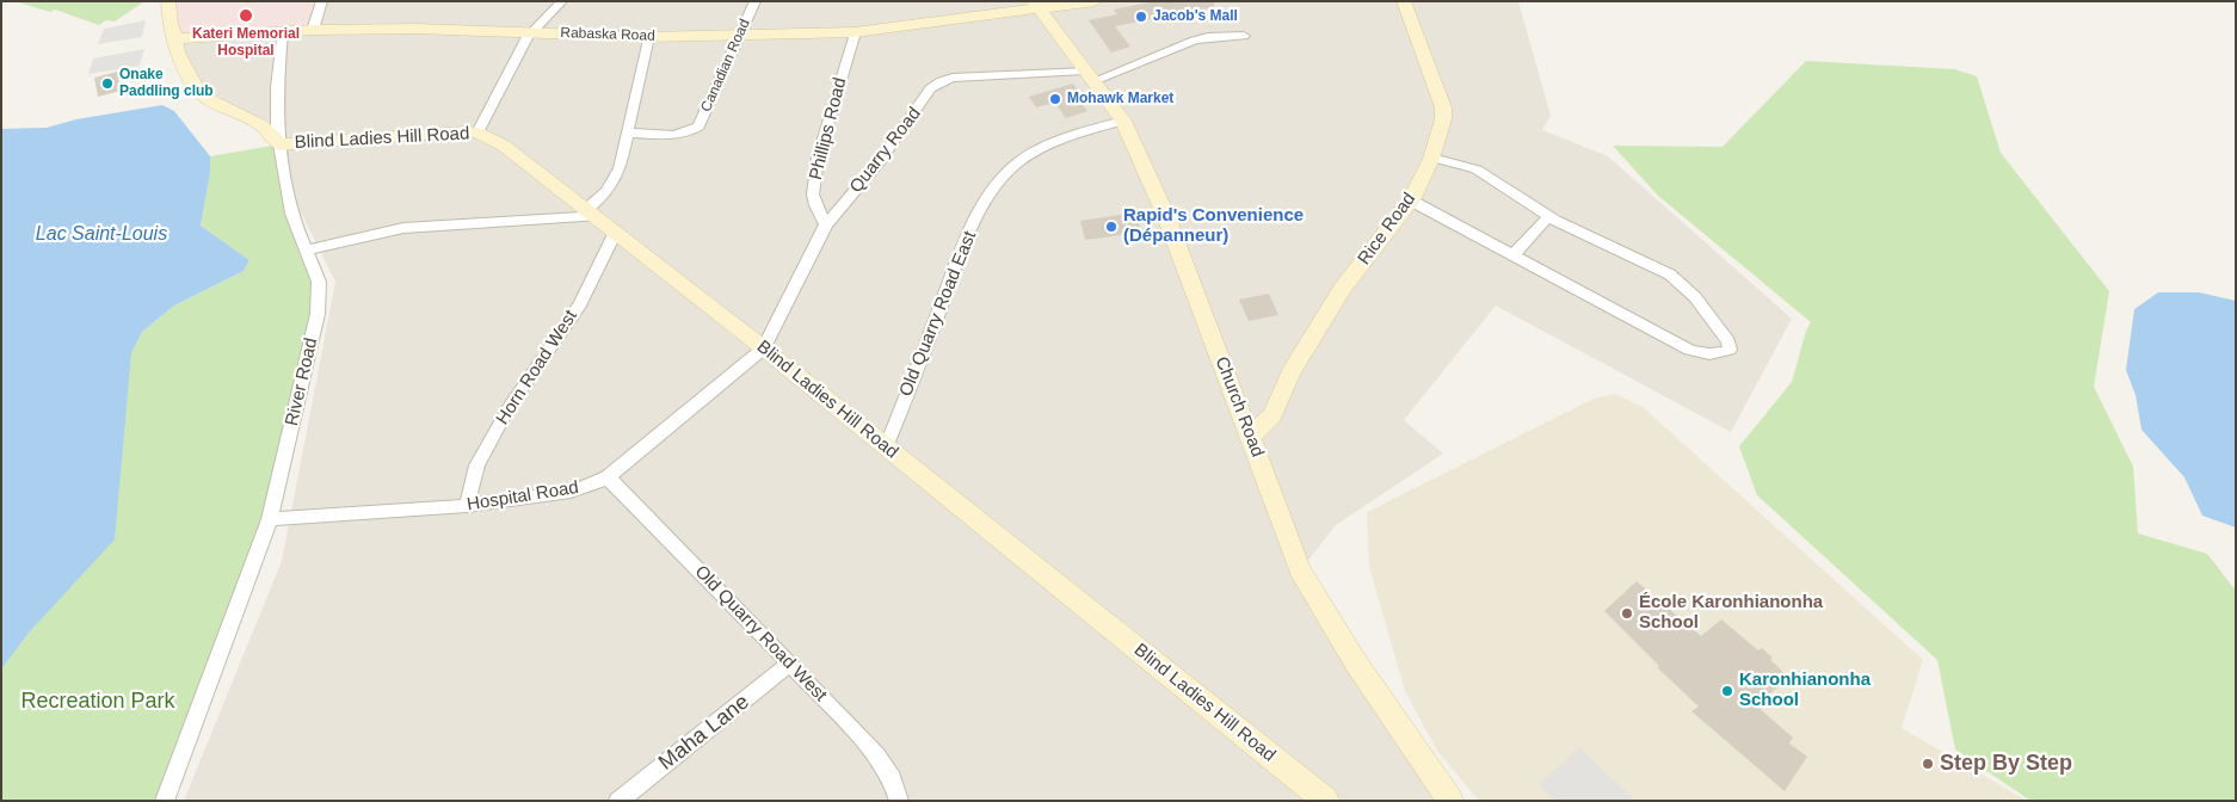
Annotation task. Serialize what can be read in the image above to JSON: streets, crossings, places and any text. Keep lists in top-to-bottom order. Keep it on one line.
{"streets":{"street":["Rabaska Road","Canadian Road","Phillips Road","Blind Ladies Hill Road","Quarry Road","Rice Road","Old Quarry Road East","Horn Road West","River Road","Church Road","Hospital Road","Old Quarry Road West","Maha Lane"]},"crossings":[["Rabaska Road","Canadian Road"],["Rabaska Road","Phillips Road"],["Rabaska Road","River Road"],["Rabaska Road","Church Road"],["Phillips Road","Quarry Road"],["Blind Ladies Hill Road","Quarry Road"],["Blind Ladies Hill Road","Old Quarry Road East"],["Blind Ladies Hill Road","Horn Road West"],["Blind Ladies Hill Road","River Road"],["Blind Ladies Hill Road","Hospital Road"],["Quarry Road","Church Road"],["Quarry Road","Hospital Road"],["Rice Road","Church Road"],["Old Quarry Road East","Church Road"],["Horn Road West","Hospital Road"],["River Road","Hospital Road"],["Hospital Road","Old Quarry Road West"],["Old Quarry Road West","Maha Lane"]],"water":["Lac Saint-Louis"],"parks":["Recreation Park"],"places":["Kateri Memorial Hospital","Jacob's Mall","Onake Paddling club","Mohawk Market","Rapid's Convenience (Dépanneur)","École Karonhianonha School","Karonhianonha School","Step By Step"]}
